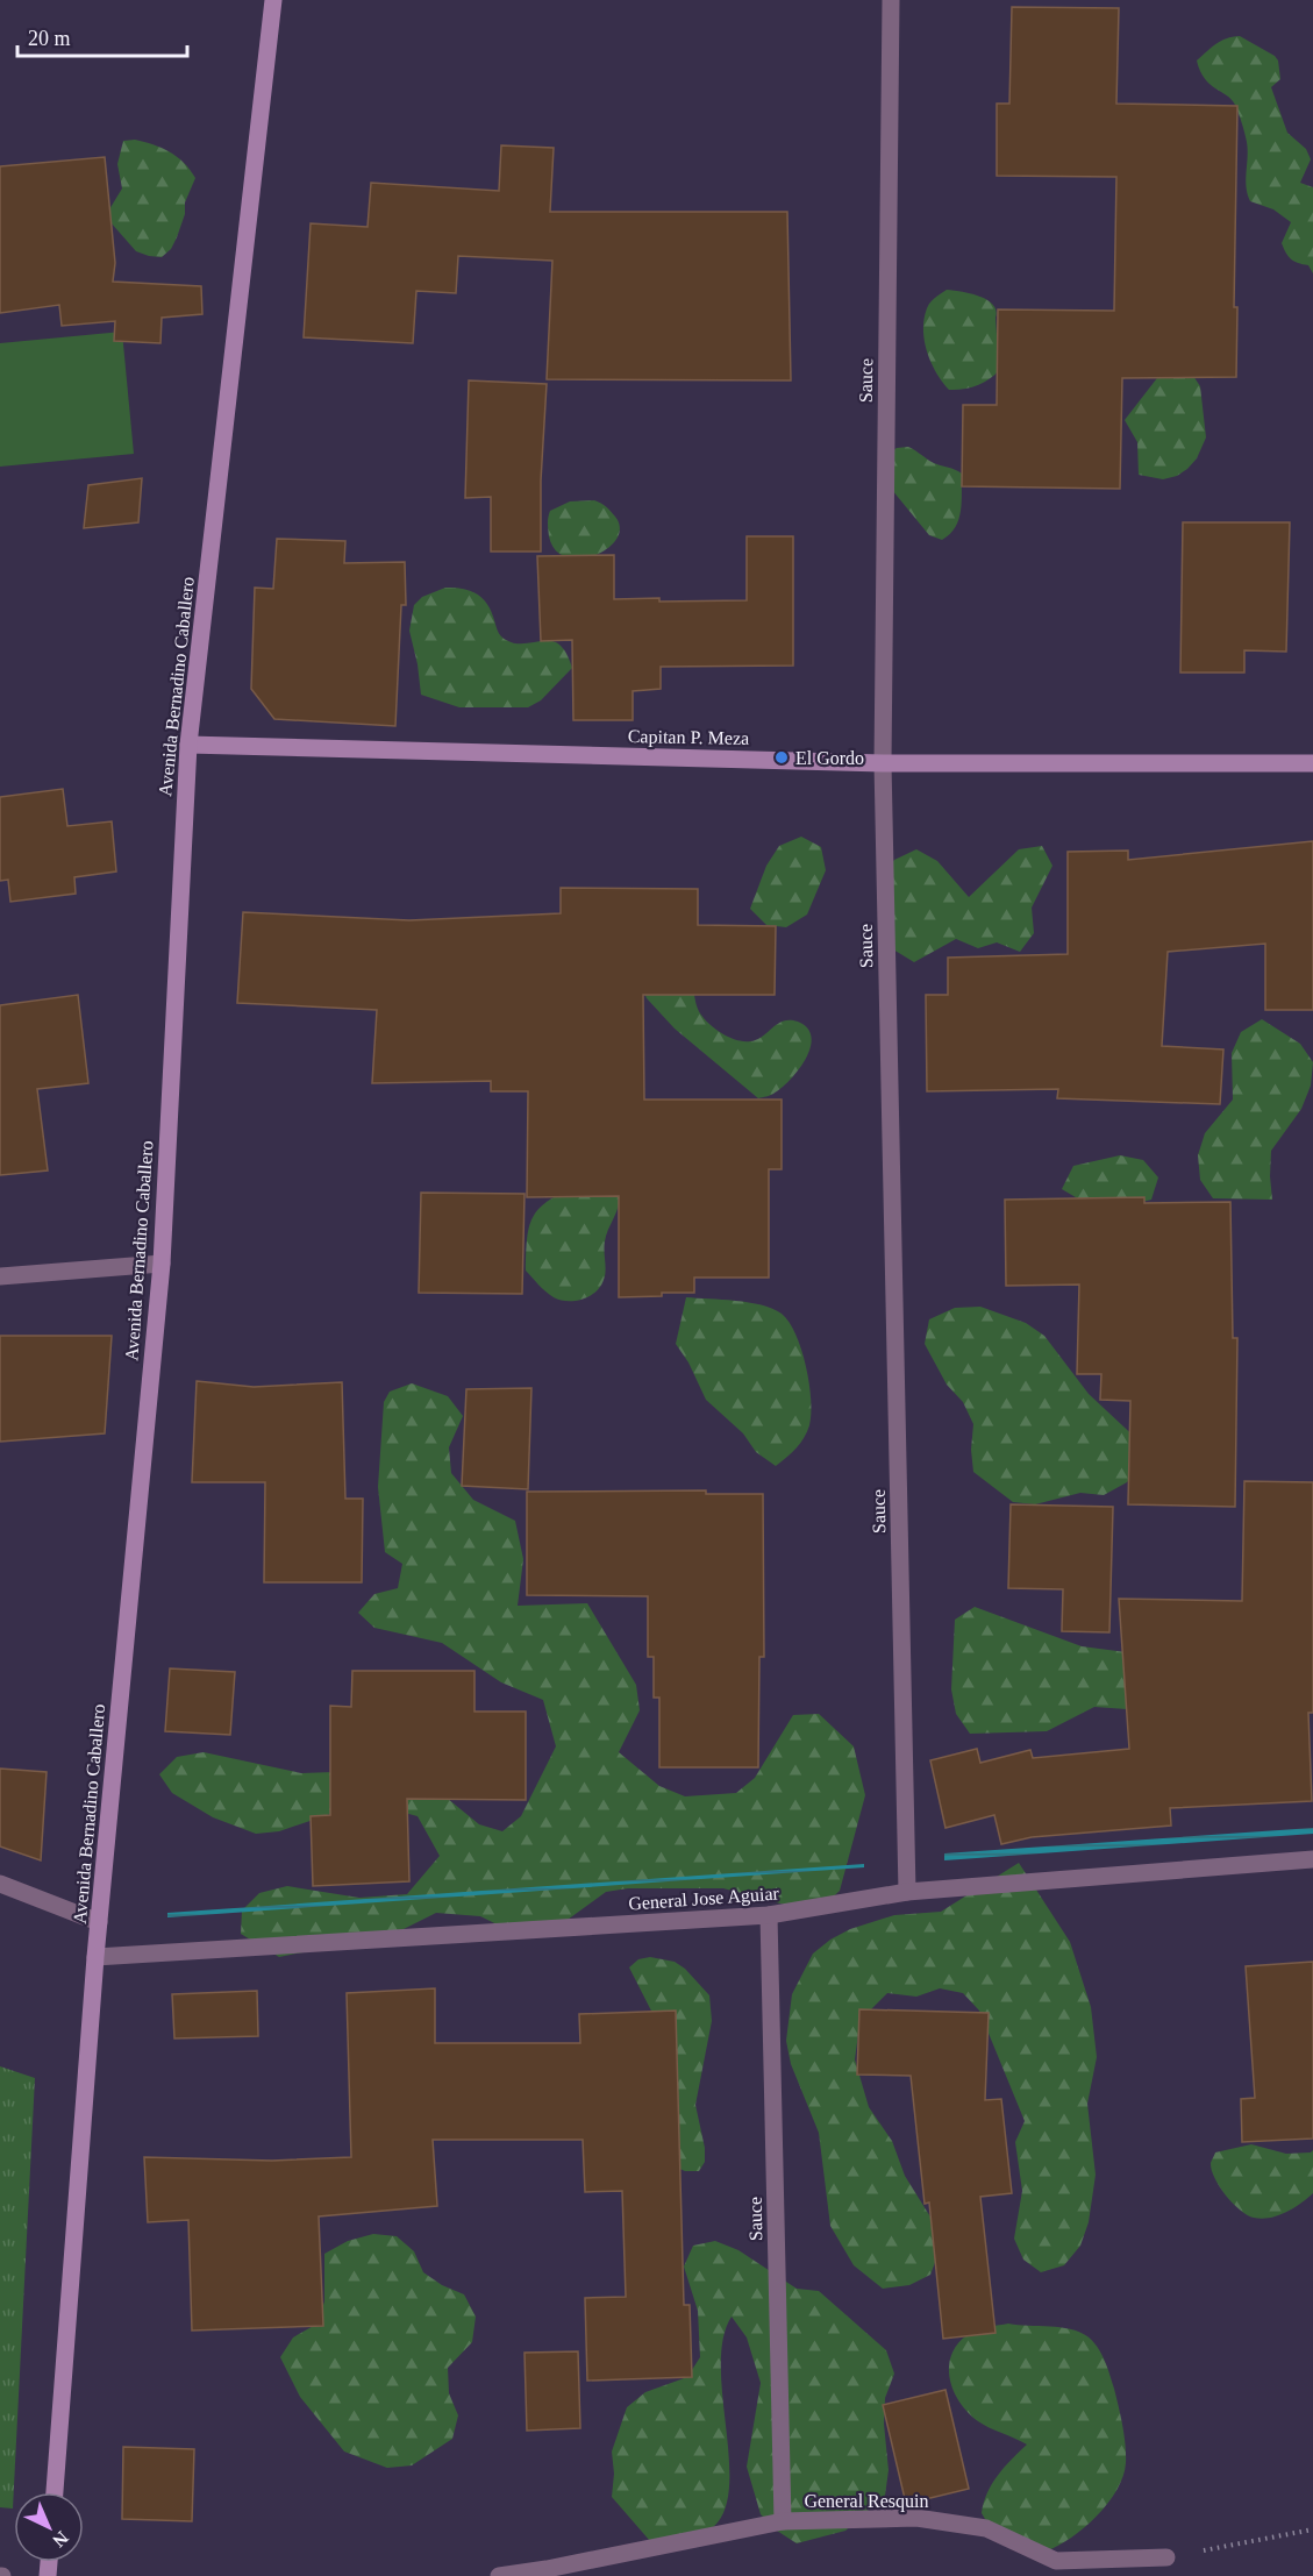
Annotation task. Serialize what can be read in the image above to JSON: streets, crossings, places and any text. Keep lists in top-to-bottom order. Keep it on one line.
{"streets":{"street":["Sauce","Avenida Bernadino Caballero","Capitan P. Meza","General Jose Aguiar","General Resquin"]},"crossings":[["Sauce","Capitan P. Meza"],["Sauce","General Jose Aguiar"],["Sauce","General Resquin"],["Avenida Bernadino Caballero","Capitan P. Meza"],["Avenida Bernadino Caballero","General Jose Aguiar"]],"places":["El Gordo"],"scale_bar":"20 m","north":"bottom right"}
